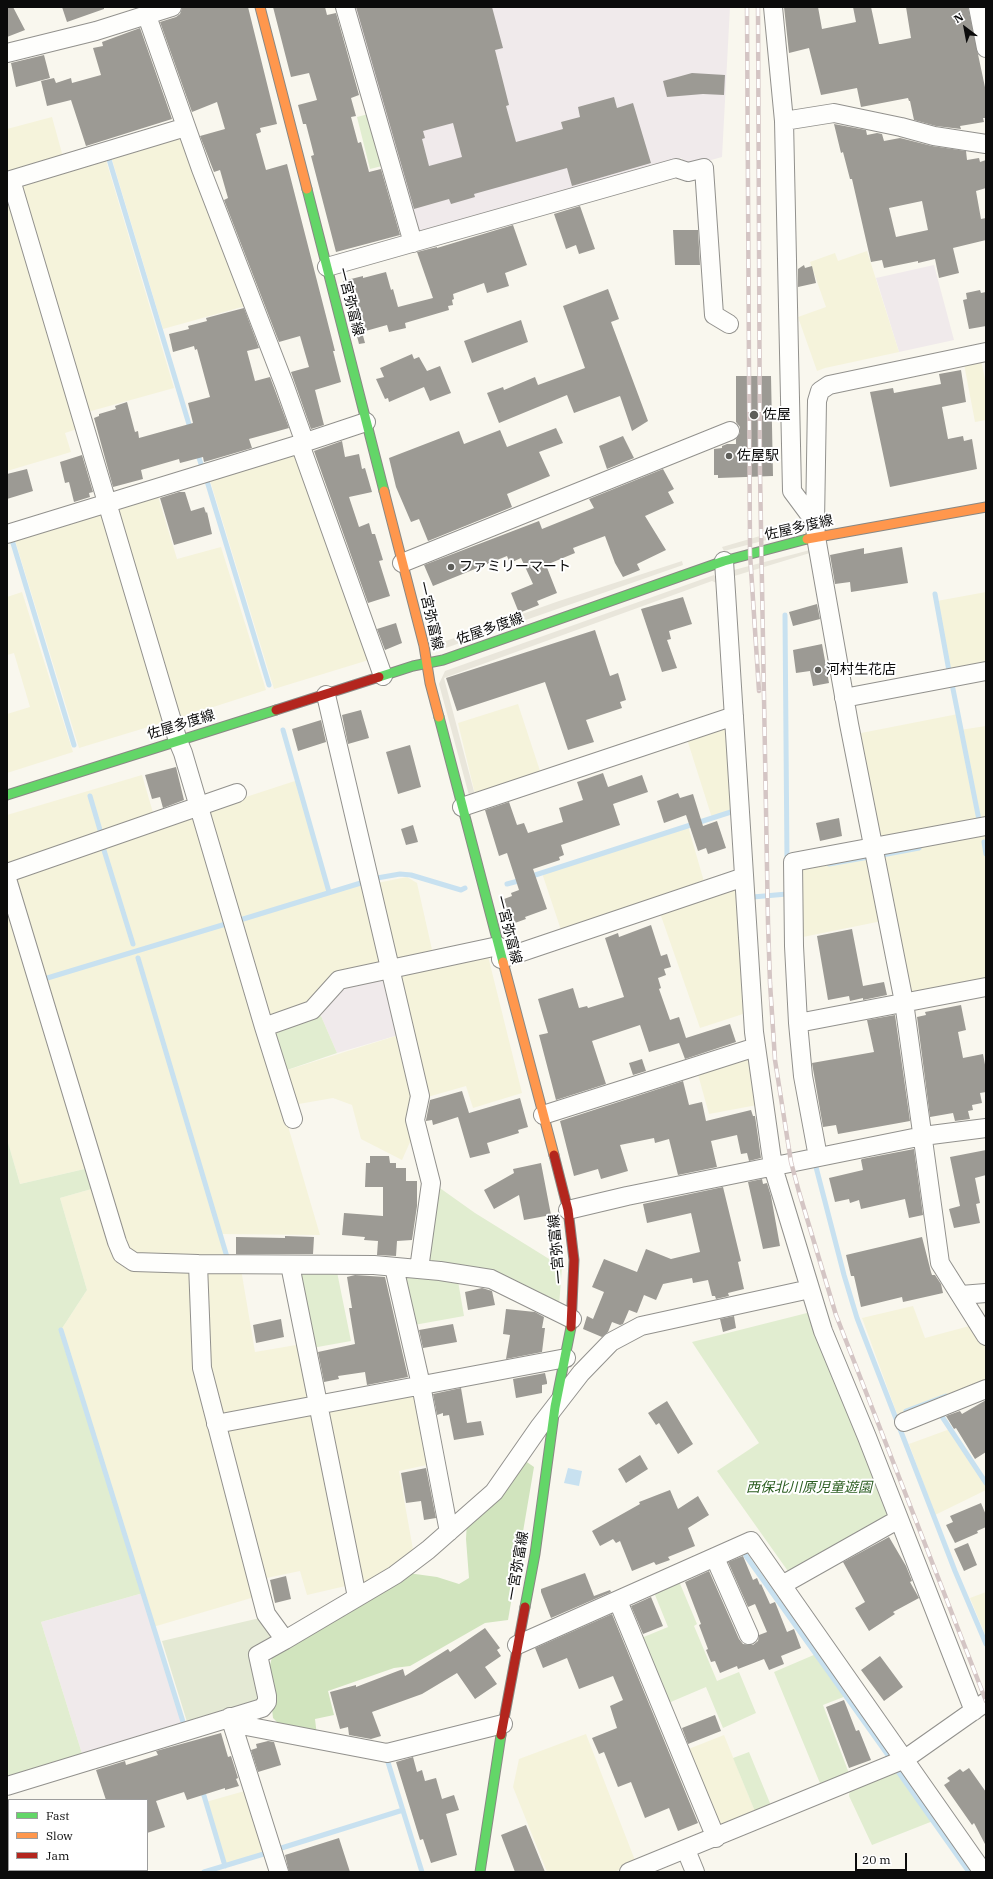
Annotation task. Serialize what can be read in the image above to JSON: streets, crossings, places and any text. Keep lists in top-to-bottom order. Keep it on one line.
{"streets":{"main road":["一宮弥富線","佐屋多度線"]},"crossings":[["一宮弥富線","佐屋多度線"]],"parks":["西保北川原児童遊園"],"places":["佐屋","佐屋駅","ファミリーマート","河村生花店"],"legend":["Fast","Slow","Jam"],"scale_bar":"20 m","north":"top left"}
